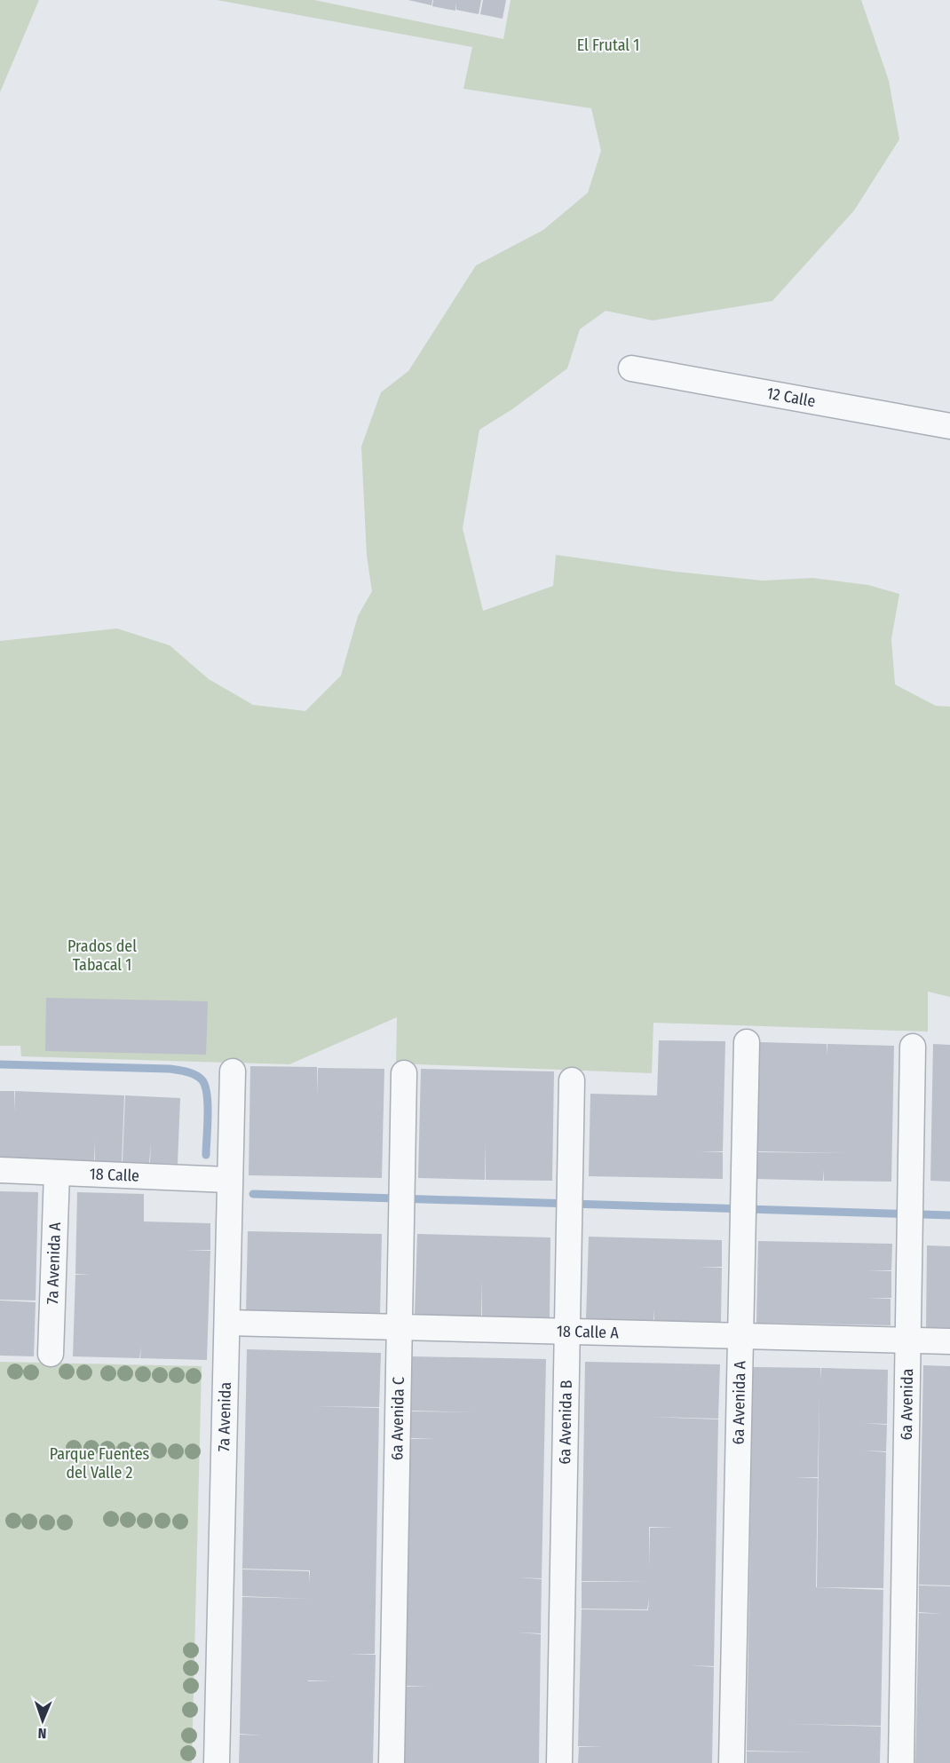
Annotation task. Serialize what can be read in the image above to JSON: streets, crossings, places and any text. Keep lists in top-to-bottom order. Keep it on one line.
{"streets":{"street":["12 Calle","18 Calle","7a Avenida A","18 Calle A","6a Avenida A","6a Avenida","7a Avenida","6a Avenida C","6a Avenida B"]},"crossings":[["18 Calle","7a Avenida A"],["18 Calle","7a Avenida"],["18 Calle A","6a Avenida A"],["18 Calle A","6a Avenida"],["18 Calle A","7a Avenida"],["18 Calle A","6a Avenida C"],["18 Calle A","6a Avenida B"]],"parks":["El Frutal 1","Prados del Tabacal 1","Parque Fuentes del Valle 2"],"north":"bottom"}
